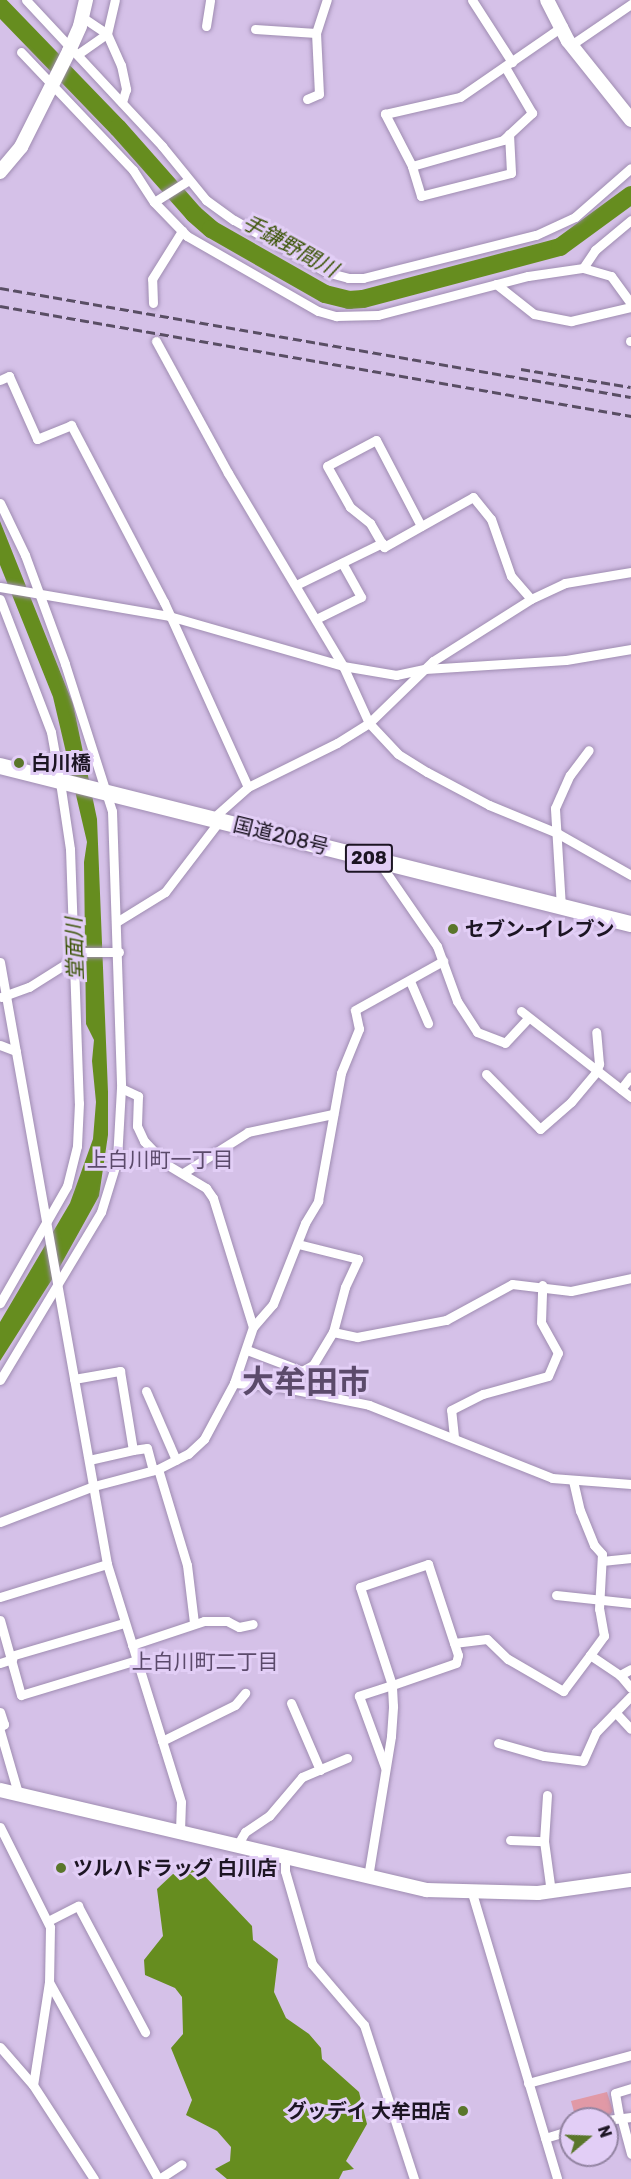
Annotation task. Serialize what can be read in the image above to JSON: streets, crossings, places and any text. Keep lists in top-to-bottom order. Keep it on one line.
{"streets":{"highway":["国道208号","208"]},"districts":["上白川町一丁目","大牟田市","上白川町二丁目"],"water":["手鎌野間川","堂面川"],"places":["白川橋","セブン-イレブン","ツルハドラッグ 白川店","グッデイ 大牟田店"],"north":"right"}
